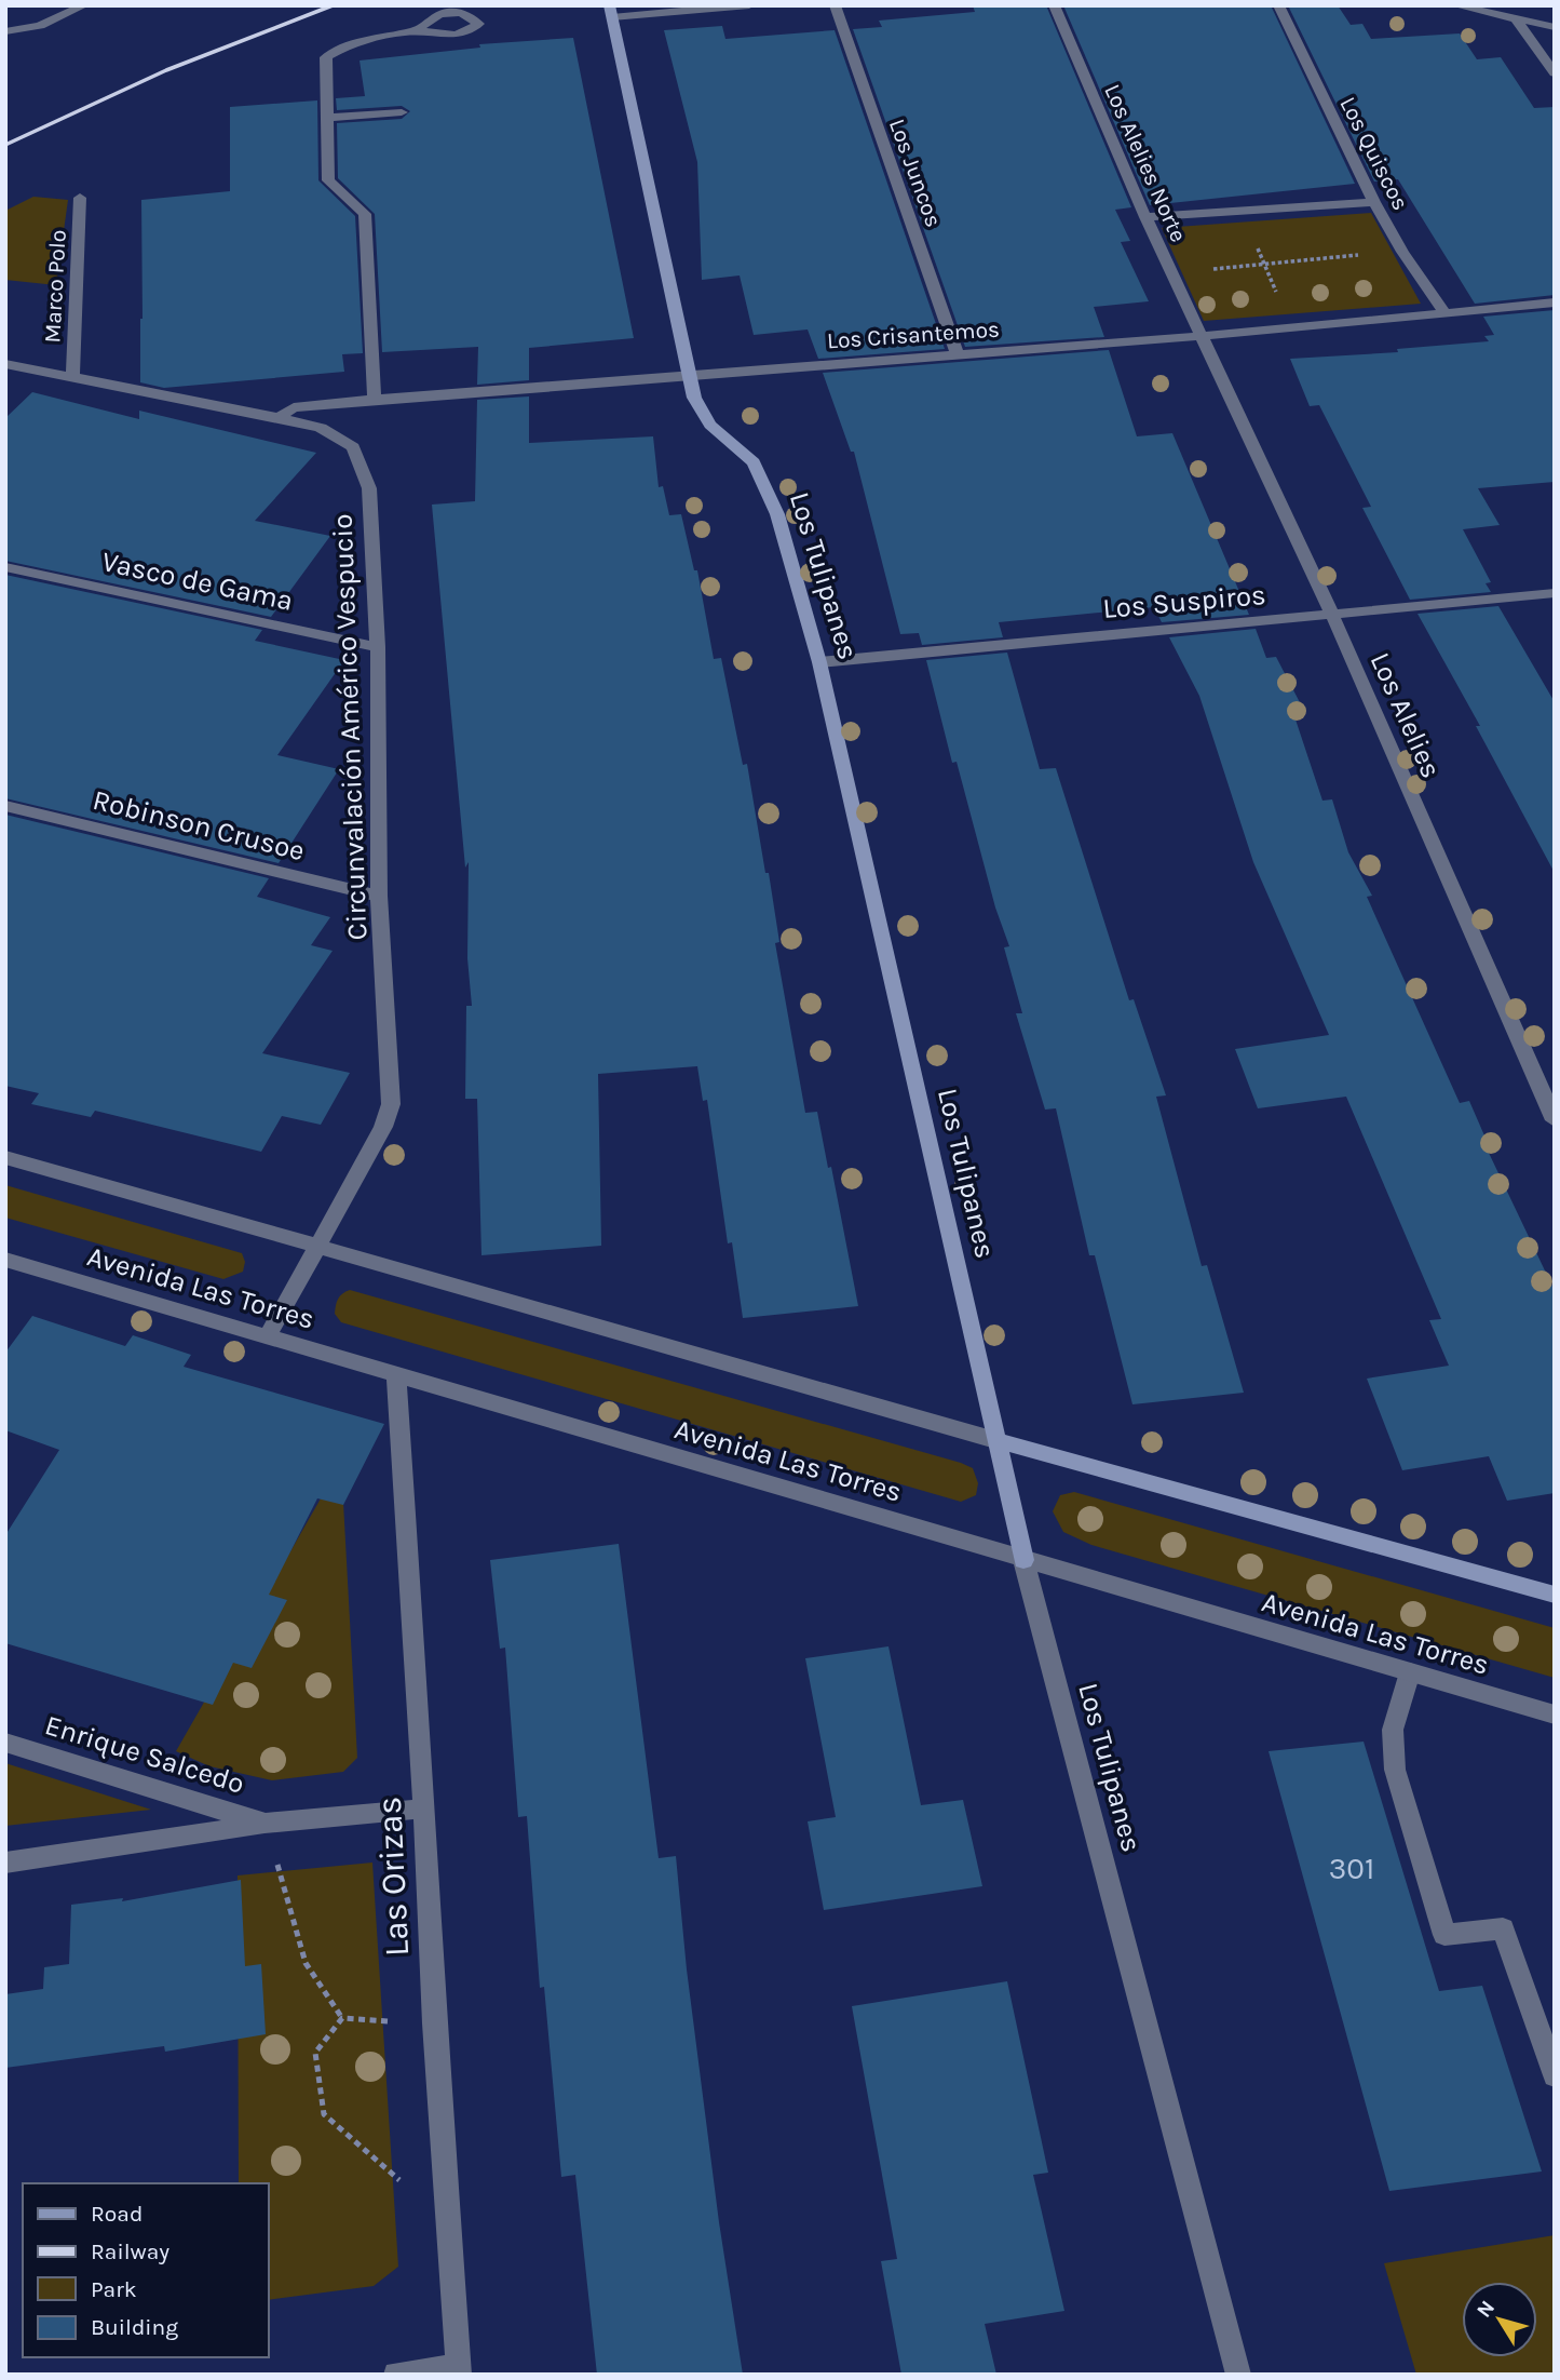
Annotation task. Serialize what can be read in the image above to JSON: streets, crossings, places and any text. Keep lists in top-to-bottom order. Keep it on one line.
{"streets":{"street":["Los Quiscos","Los Alelies Norte","Los Juncos","Marco Polo","Los Crisantemos","Los Tulipanes","Vasco de Gama","Los Suspiros","Los Alelies","Circunvalación Américo Vespucio","Robinson Crusoe","Avenida Las Torres","Enrique Salcedo","Las Orizas"]},"crossings":[["Los Quiscos","Los Crisantemos"],["Los Alelies Norte","Los Crisantemos"],["Los Alelies Norte","Los Alelies"],["Los Juncos","Los Crisantemos"],["Marco Polo","Circunvalación Américo Vespucio"],["Los Crisantemos","Los Tulipanes"],["Los Crisantemos","Los Alelies"],["Los Crisantemos","Circunvalación Américo Vespucio"],["Los Tulipanes","Los Suspiros"],["Los Tulipanes","Avenida Las Torres"],["Vasco de Gama","Circunvalación Américo Vespucio"],["Los Suspiros","Los Alelies"],["Circunvalación Américo Vespucio","Robinson Crusoe"],["Circunvalación Américo Vespucio","Avenida Las Torres"],["Avenida Las Torres","Las Orizas"],["Enrique Salcedo","Las Orizas"]],"house_numbers":["301"],"legend":["Road","Railway","Park","Building"],"north":"top left"}
